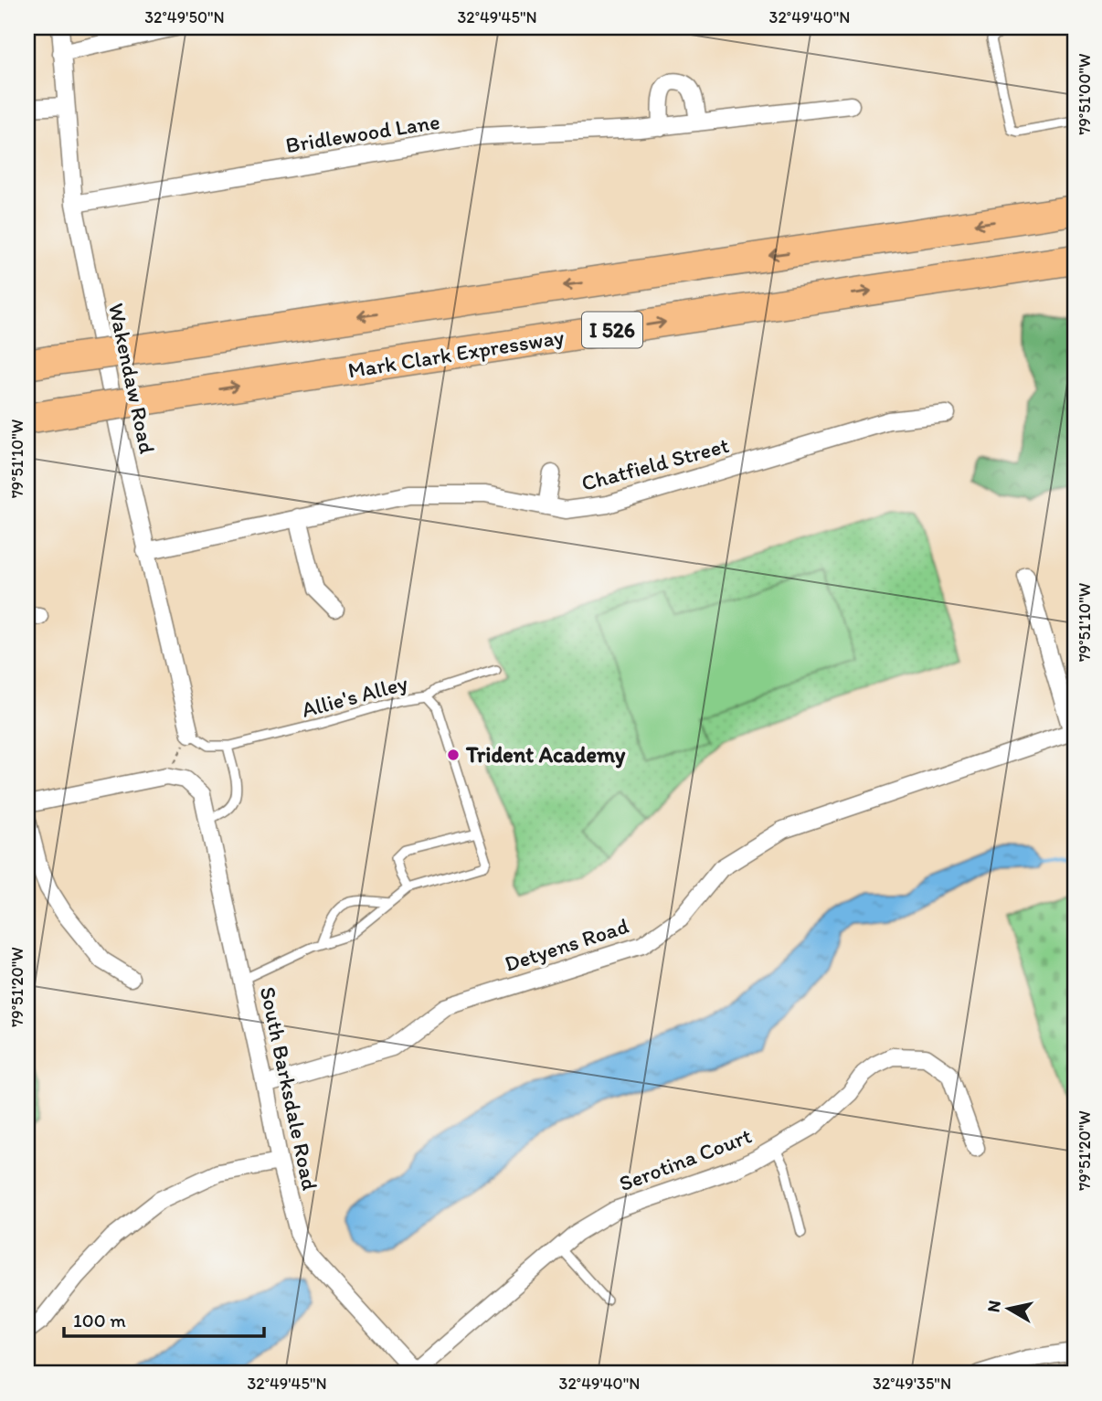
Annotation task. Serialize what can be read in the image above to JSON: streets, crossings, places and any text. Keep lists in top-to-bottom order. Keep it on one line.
{"streets":{"highway":["I 526","Mark Clark Expressway"],"street":["Bridlewood Lane","Wakendaw Road","Chatfield Street","Detyens Road","South Barksdale Road","Serotina Court"],"lane":["Allie's Alley"]},"crossings":[["Bridlewood Lane","Wakendaw Road"],["Wakendaw Road","Chatfield Street"],["Wakendaw Road","Allie's Alley"],["Allie's Alley","South Barksdale Road"],["Detyens Road","South Barksdale Road"],["South Barksdale Road","Serotina Court"]],"places":["Trident Academy"],"scale_bar":"100 m","north":"left","coordinates":["32°49'50\"N","32°49'45\"N","32°49'40\"N","79°51'00\"W","79°51'10\"W","79°51'20\"W","32°49'35\"N"]}
